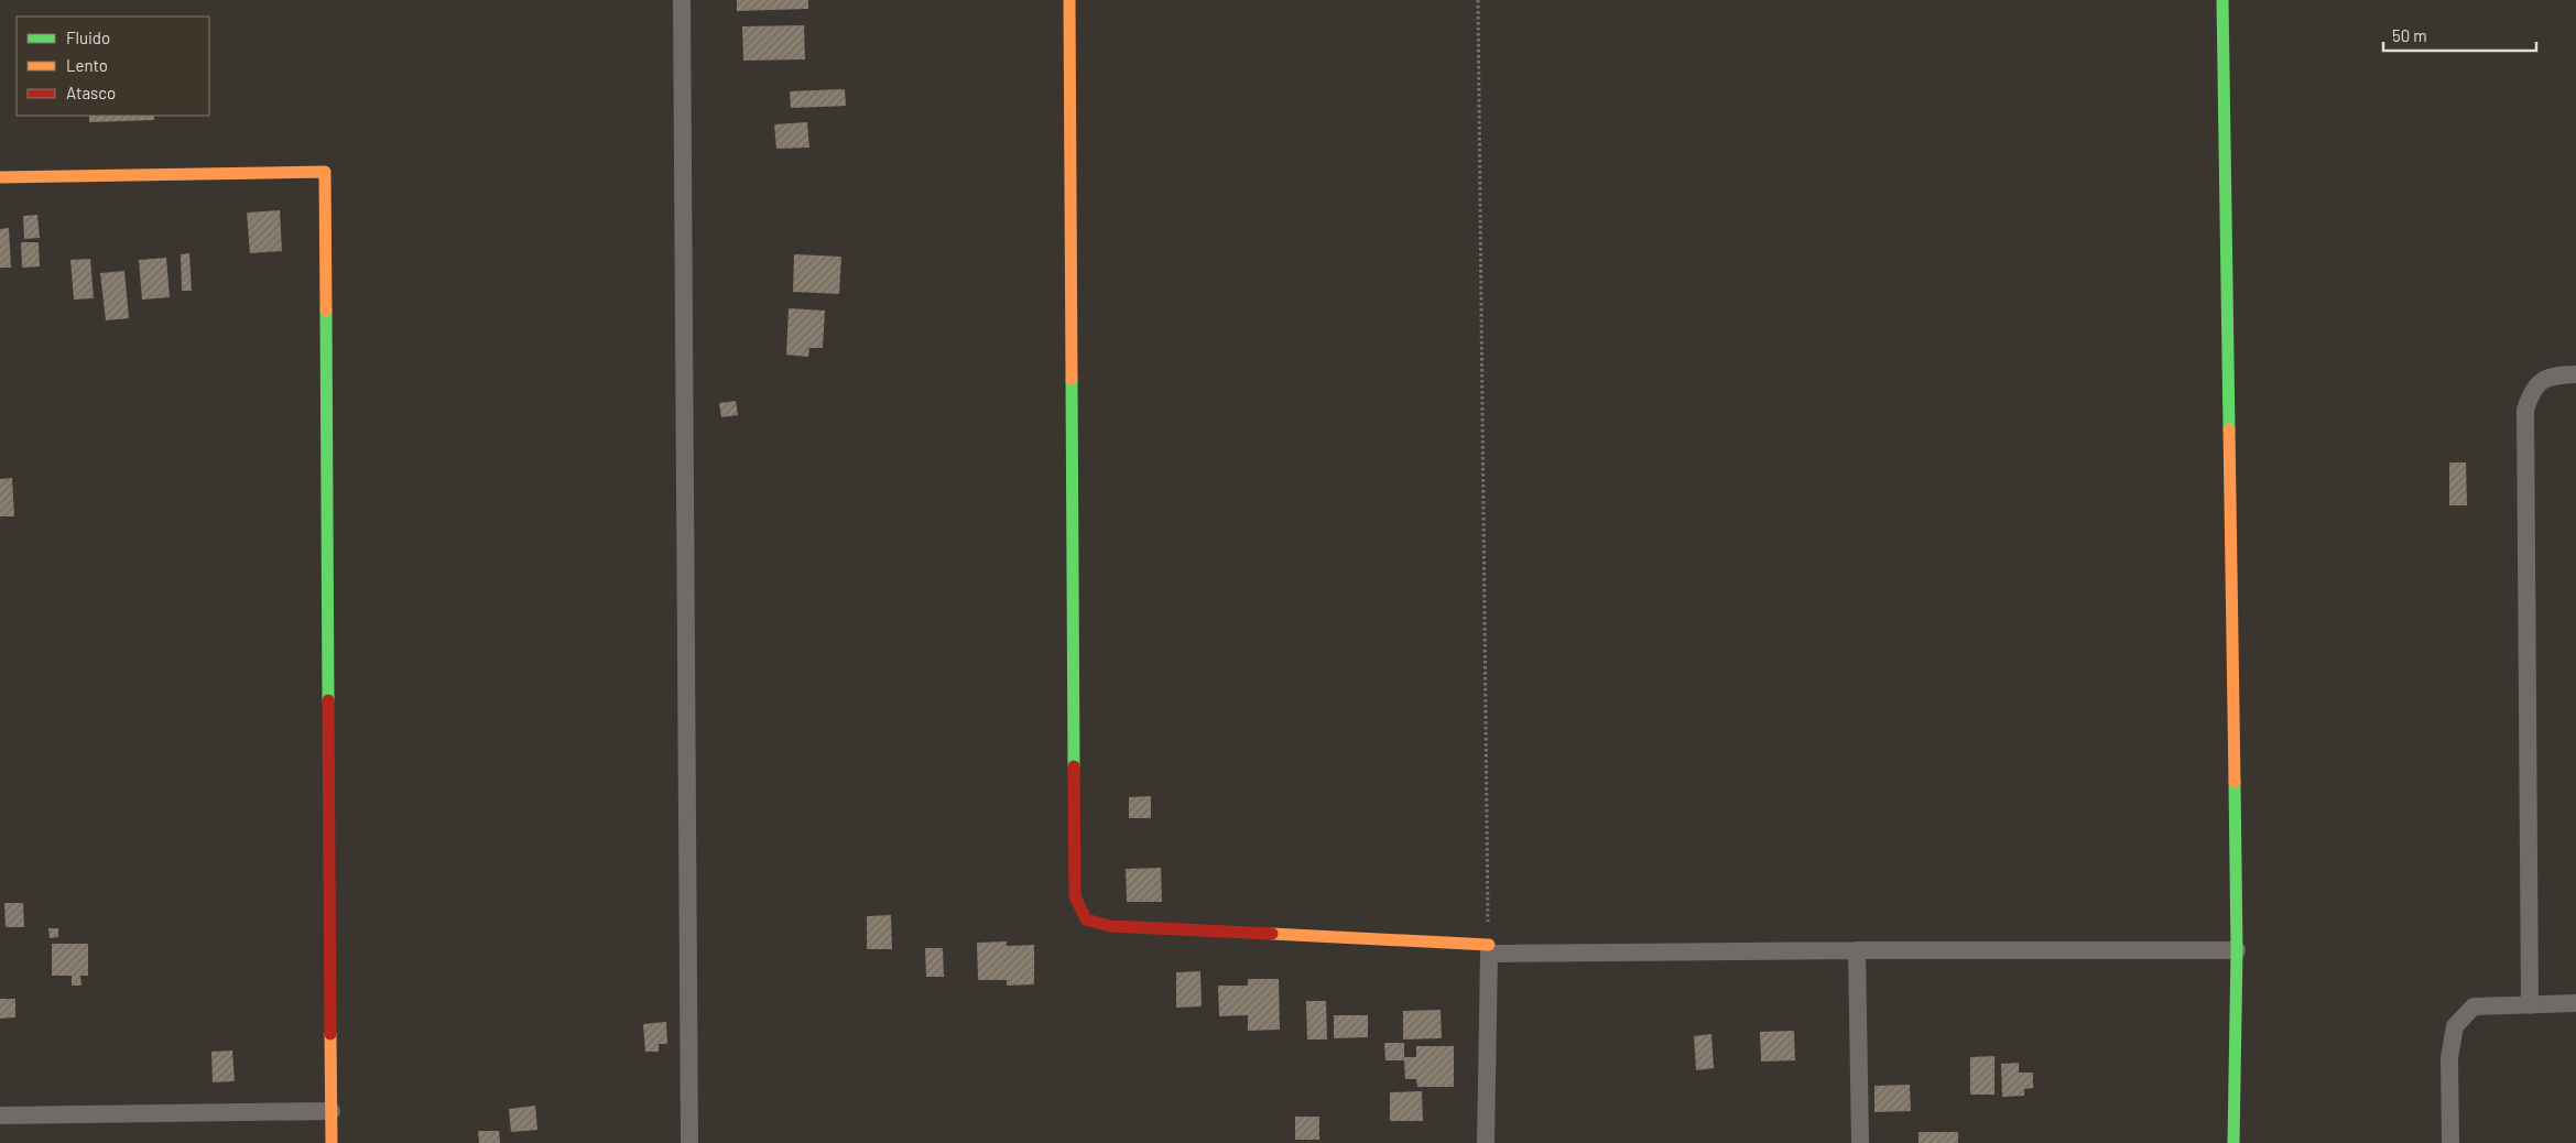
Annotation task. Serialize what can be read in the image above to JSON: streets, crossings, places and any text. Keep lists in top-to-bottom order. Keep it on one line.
{"legend":["Fluido","Lento","Atasco"],"scale_bar":"50 m"}
